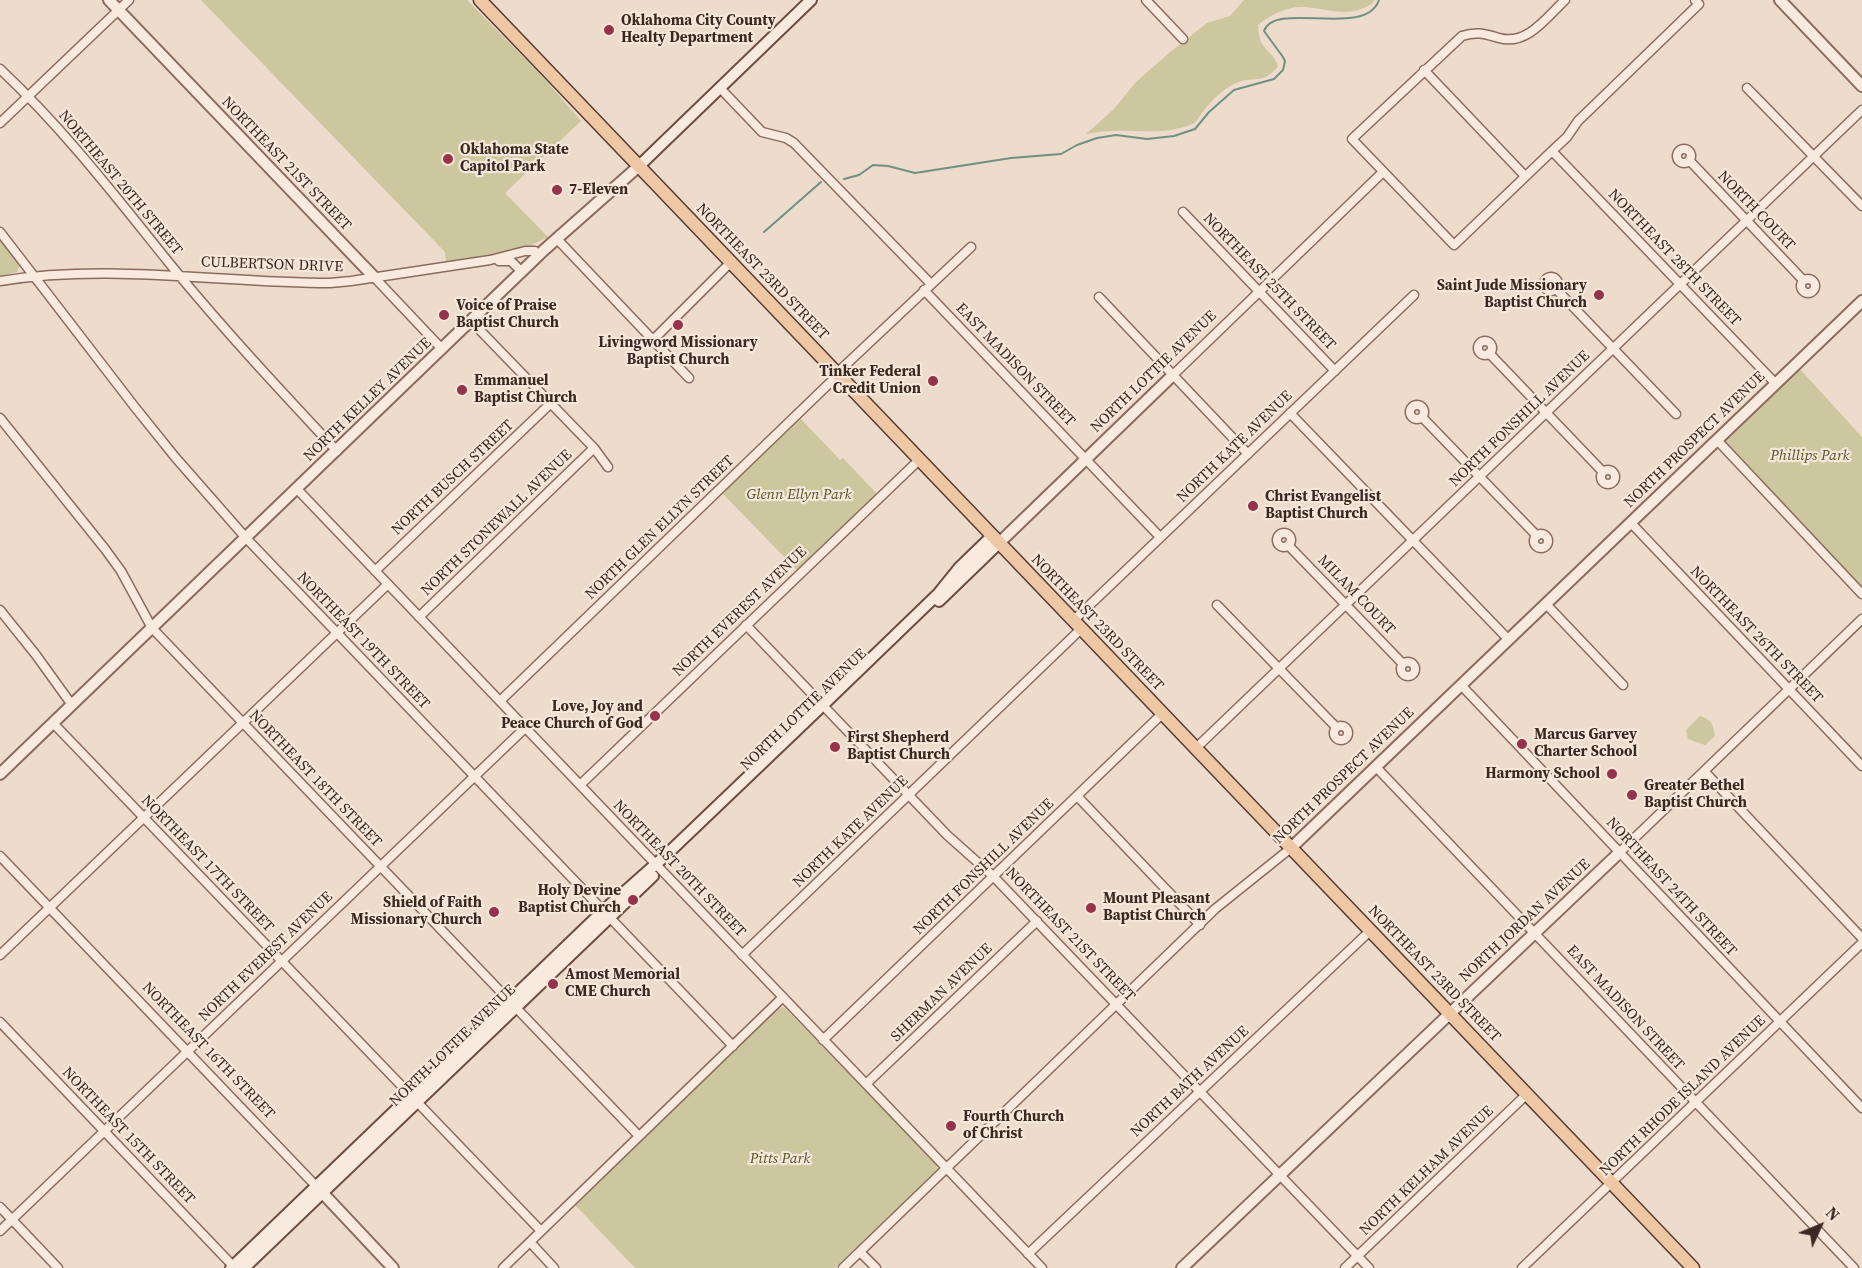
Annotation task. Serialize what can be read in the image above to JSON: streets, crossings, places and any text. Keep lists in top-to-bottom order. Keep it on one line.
{"streets":{"main road":["NORTHEAST 23RD STREET"],"street":["NORTHEAST 21ST STREET","NORTHEAST 20TH STREET","NORTH COURT","NORTHEAST 28TH STREET","CULBERTSON DRIVE","NORTHEAST 25TH STREET","EAST MADISON STREET","NORTH LOTTIE AVENUE","NORTH KELLEY AVENUE","NORTH FONSHILL AVENUE","NORTH PROSPECT AVENUE","NORTH KATE AVENUE","NORTH BUSCH STREET","NORTH STONEWALL AVENUE","NORTH GLEN ELLYN STREET","MILAM COURT","NORTH EVEREST AVENUE","NORTHEAST 26TH STREET","NORTHEAST 19TH STREET","NORTHEAST 18TH STREET","NORTHEAST 17TH STREET","NORTHEAST 24TH STREET","NORTH JORDAN AVENUE","SHERMAN AVENUE","NORTHEAST 16TH STREET","NORTH BATH AVENUE","NORTH RHODE ISLAND AVENUE","NORTHEAST 15TH STREET","NORTH KELHAM AVENUE"]},"crossings":[["NORTHEAST 21ST STREET","CULBERTSON DRIVE"],["NORTHEAST 21ST STREET","NORTH LOTTIE AVENUE"],["NORTHEAST 21ST STREET","NORTH KELLEY AVENUE"],["NORTHEAST 21ST STREET","NORTH FONSHILL AVENUE"],["NORTHEAST 21ST STREET","NORTH PROSPECT AVENUE"],["NORTHEAST 21ST STREET","NORTH KATE AVENUE"],["NORTHEAST 21ST STREET","NORTH EVEREST AVENUE"],["NORTHEAST 21ST STREET","NORTH JORDAN AVENUE"],["NORTHEAST 21ST STREET","SHERMAN AVENUE"],["NORTHEAST 21ST STREET","NORTH BATH AVENUE"],["NORTHEAST 21ST STREET","NORTH KELHAM AVENUE"],["NORTHEAST 20TH STREET","CULBERTSON DRIVE"],["NORTHEAST 20TH STREET","NORTH LOTTIE AVENUE"],["NORTHEAST 20TH STREET","NORTH KELLEY AVENUE"],["NORTHEAST 20TH STREET","NORTH FONSHILL AVENUE"],["NORTHEAST 20TH STREET","NORTH PROSPECT AVENUE"],["NORTHEAST 20TH STREET","NORTH KATE AVENUE"],["NORTHEAST 20TH STREET","NORTH BUSCH STREET"],["NORTHEAST 20TH STREET","NORTH STONEWALL AVENUE"],["NORTHEAST 20TH STREET","NORTH GLEN ELLYN STREET"],["NORTHEAST 20TH STREET","NORTH EVEREST AVENUE"],["NORTHEAST 20TH STREET","SHERMAN AVENUE"],["NORTHEAST 20TH STREET","NORTH BATH AVENUE"],["NORTH COURT","NORTH FONSHILL AVENUE"],["NORTHEAST 28TH STREET","NORTH FONSHILL AVENUE"],["NORTHEAST 28TH STREET","NORTH PROSPECT AVENUE"],["CULBERTSON DRIVE","NORTH KELLEY AVENUE"],["CULBERTSON DRIVE","NORTHEAST 19TH STREET"],["NORTHEAST 23RD STREET","NORTH LOTTIE AVENUE"],["NORTHEAST 23RD STREET","NORTH KELLEY AVENUE"],["NORTHEAST 23RD STREET","NORTH FONSHILL AVENUE"],["NORTHEAST 23RD STREET","NORTH PROSPECT AVENUE"],["NORTHEAST 23RD STREET","NORTH KATE AVENUE"],["NORTHEAST 23RD STREET","NORTH GLEN ELLYN STREET"],["NORTHEAST 23RD STREET","NORTH EVEREST AVENUE"],["NORTHEAST 23RD STREET","NORTH JORDAN AVENUE"],["NORTHEAST 23RD STREET","NORTH BATH AVENUE"],["NORTHEAST 23RD STREET","NORTH RHODE ISLAND AVENUE"],["NORTHEAST 23RD STREET","NORTH KELHAM AVENUE"],["NORTHEAST 25TH STREET","NORTH LOTTIE AVENUE"],["NORTHEAST 25TH STREET","NORTH KATE AVENUE"],["EAST MADISON STREET","NORTH LOTTIE AVENUE"],["EAST MADISON STREET","NORTH KELLEY AVENUE"],["EAST MADISON STREET","NORTH PROSPECT AVENUE"],["EAST MADISON STREET","NORTH KATE AVENUE"],["EAST MADISON STREET","NORTH GLEN ELLYN STREET"],["EAST MADISON STREET","NORTH JORDAN AVENUE"],["EAST MADISON STREET","NORTH RHODE ISLAND AVENUE"],["NORTH LOTTIE AVENUE","NORTHEAST 19TH STREET"],["NORTH LOTTIE AVENUE","NORTHEAST 18TH STREET"],["NORTH LOTTIE AVENUE","NORTHEAST 17TH STREET"],["NORTH LOTTIE AVENUE","NORTHEAST 16TH STREET"],["NORTH LOTTIE AVENUE","NORTHEAST 15TH STREET"],["NORTH KELLEY AVENUE","NORTHEAST 19TH STREET"],["NORTH KELLEY AVENUE","NORTHEAST 18TH STREET"],["NORTH KELLEY AVENUE","NORTHEAST 17TH STREET"],["NORTH FONSHILL AVENUE","MILAM COURT"],["NORTH PROSPECT AVENUE","NORTHEAST 26TH STREET"],["NORTH PROSPECT AVENUE","NORTHEAST 24TH STREET"],["NORTH EVEREST AVENUE","NORTHEAST 19TH STREET"],["NORTH EVEREST AVENUE","NORTHEAST 18TH STREET"],["NORTH EVEREST AVENUE","NORTHEAST 17TH STREET"],["NORTH EVEREST AVENUE","NORTHEAST 16TH STREET"],["NORTH EVEREST AVENUE","NORTHEAST 15TH STREET"],["NORTHEAST 26TH STREET","NORTH JORDAN AVENUE"],["NORTHEAST 24TH STREET","NORTH JORDAN AVENUE"],["NORTHEAST 24TH STREET","NORTH RHODE ISLAND AVENUE"]],"parks":["Phillips Park","Glenn Ellyn Park","Pitts Park"],"places":["Oklahoma City County Healty Department","Oklahoma State Capitol Park","7-Eleven","Saint Jude Missionary Baptist Church","Voice of Praise Baptist Church","Livingword Missionary Baptist Church","Tinker Federal Credit Union","Emmanuel Baptist Church","Christ Evangelist Baptist Church","Love, Joy and Peace Church of God","Marcus Garvey Charter School","First Shepherd Baptist Church","Harmony School","Greater Bethel Baptist Church","Holy Devine Baptist Church","Mount Pleasant Baptist Church","Shield of Faith Missionary Church","Amost Memorial CME Church","Fourth Church of Christ"],"north":"top right"}
